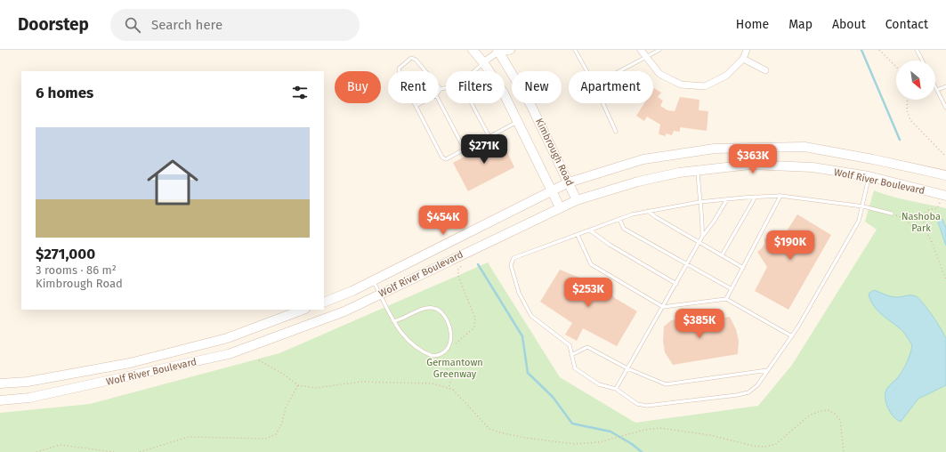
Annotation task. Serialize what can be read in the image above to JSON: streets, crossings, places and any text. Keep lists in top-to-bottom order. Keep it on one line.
{"streets":{"main road":["Kimbrough Road","Wolf River Boulevard"]},"crossings":[["Kimbrough Road","Wolf River Boulevard"]],"parks":["Nashoba Park","Germantown Greenway"],"north":"bottom right","page":{"header":"Doorstep","search":"Search here","nav":["Home","Map","About","Contact"],"chip":["Buy","Rent","Filters","New","Apartment"],"heading":"6 homes","list":[{"name":"$271,000","note":"3 rooms · 86 m² · Kimbrough Road"}],"price":["$271K","$363K","$454K","$190K","$253K","$385K"]}}
